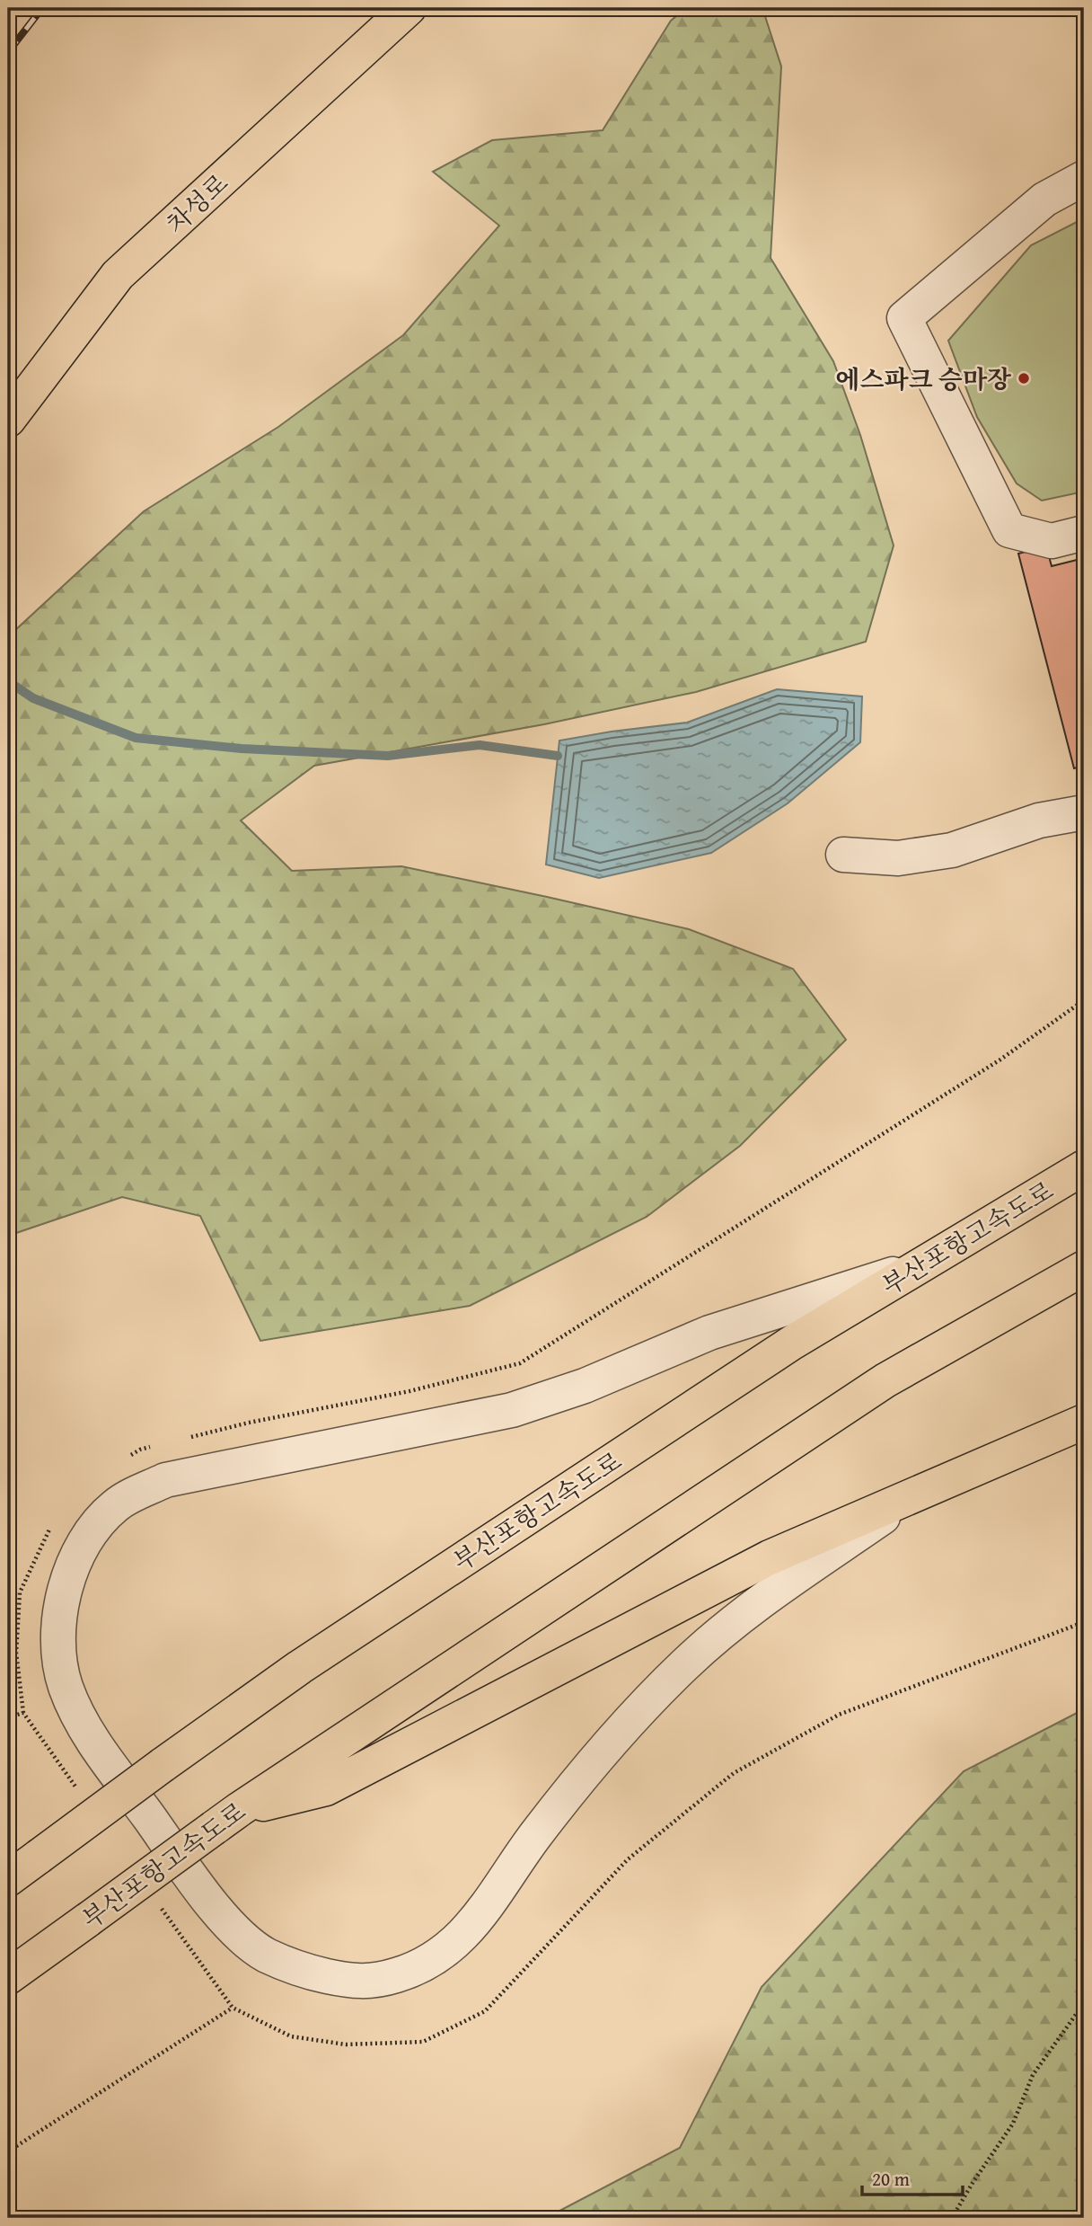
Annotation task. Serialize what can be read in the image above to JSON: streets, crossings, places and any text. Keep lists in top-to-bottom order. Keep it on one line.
{"streets":{"main road":["차성로","부산포항고속도로"]},"places":["에스파크 승마장"],"scale_bar":"20 m"}
